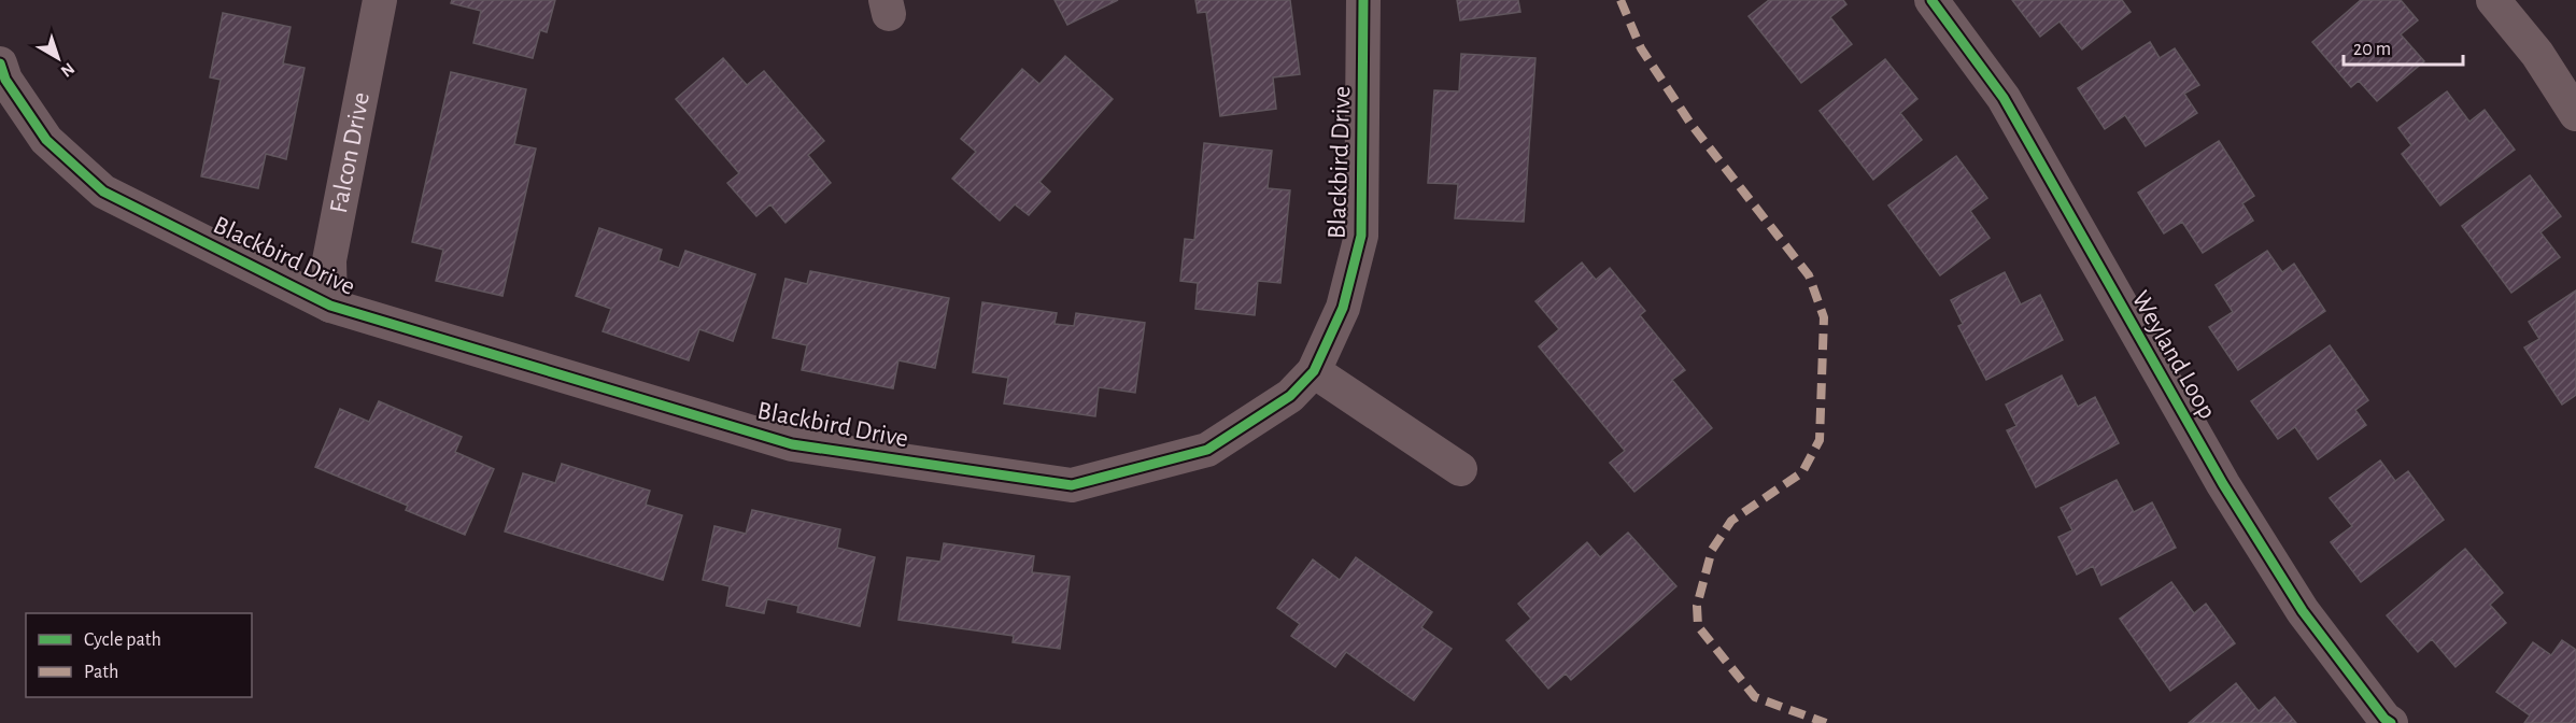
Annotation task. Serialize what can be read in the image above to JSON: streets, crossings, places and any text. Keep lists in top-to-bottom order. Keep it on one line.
{"streets":{"street":["Falcon Drive","Blackbird Drive","Weyland Loop"]},"crossings":[["Falcon Drive","Blackbird Drive"]],"legend":["Cycle path","Path"],"scale_bar":"20 m","north":"bottom right"}
